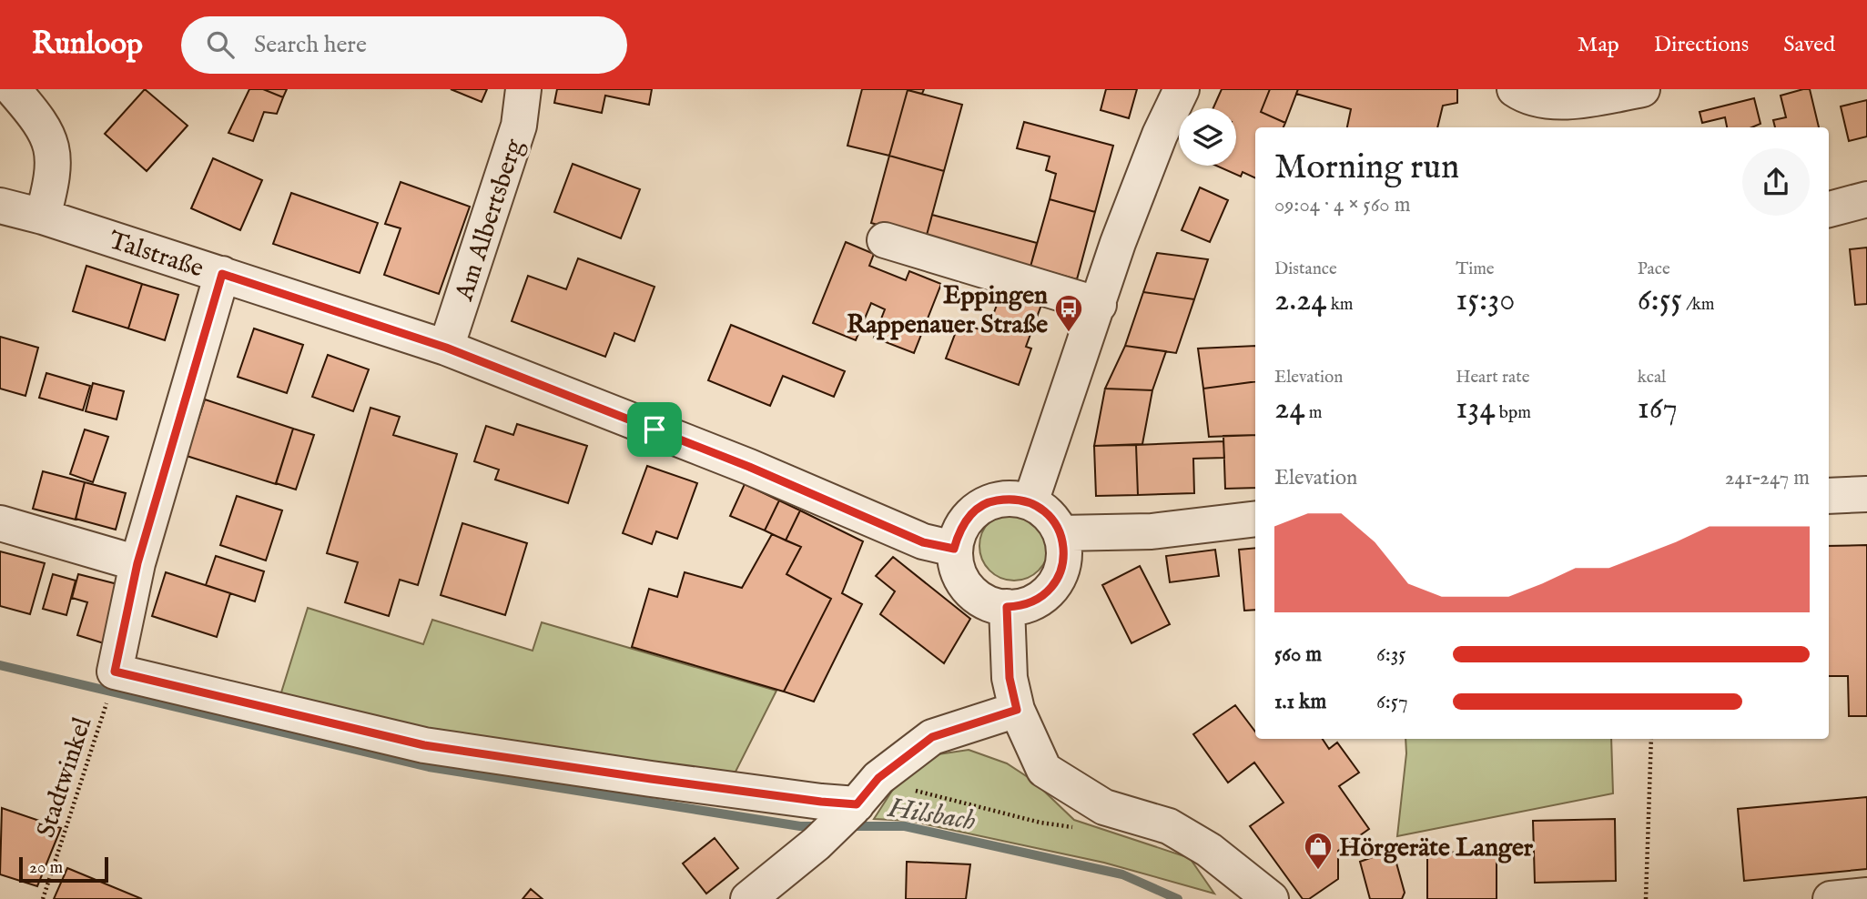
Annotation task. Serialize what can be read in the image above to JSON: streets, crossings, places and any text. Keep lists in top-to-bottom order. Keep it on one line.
{"streets":{"street":["Am Albertsberg","Talstraße"],"path":["Stadtwinkel"]},"crossings":[["Am Albertsberg","Talstraße"]],"water":["Hilsbach"],"places":{"bus stop":["Eppingen Rappenauer Straße"],"shop":["Hörgeräte Langer"]},"scale_bar":"20 m","page":{"header":"Runloop","search":"Search here","nav":["Map","Directions","Saved"],"heading":["Morning run","09:04 · 4 × 560 m"],"stats":[["Distance","2.24 km"],["Time","15:30"],["Pace","6:55 /km"],["Elevation","24 m"],["Heart rate","134 bpm"],["kcal","167"]],"chart":["Elevation","241–247 m"],"list":[{"name":"560 m","note":"6:35"},{"name":"1.1 km","note":"6:57"}],"scale":"20 m"}}
